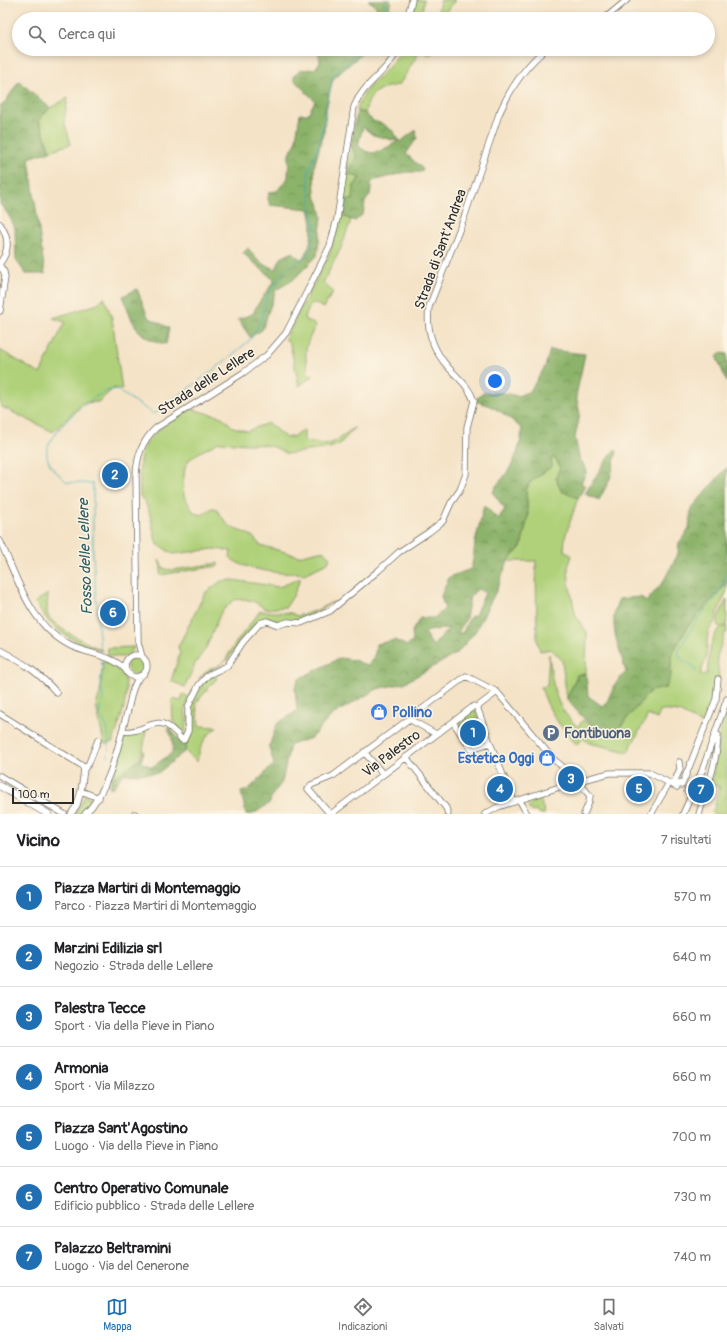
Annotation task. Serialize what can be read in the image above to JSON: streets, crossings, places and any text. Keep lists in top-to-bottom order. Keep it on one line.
{"streets":{"street":["Strada di Sant'Andrea","Strada delle Lellere","Via Palestro"]},"water":["Fosso delle Lellere"],"places":{"shop":["Pollino","Estetica Oggi"],"parking":["Fontibuona"]},"scale_bar":"100 m","page":{"search":"Cerca qui","pins":["2","6","1","3","4","5","7"],"scale":"100 m","heading":["Vicino","7 risultati"],"list":[{"mark":"1","name":"Piazza Martiri di Montemaggio","note":"Parco · Piazza Martiri di Montemaggio","value":"570 m"},{"mark":"2","name":"Marzini Edilizia srl","note":"Negozio · Strada delle Lellere","value":"640 m"},{"mark":"3","name":"Palestra Tecce","note":"Sport · Via della Pieve in Piano","value":"660 m"},{"mark":"4","name":"Armonia","note":"Sport · Via Milazzo","value":"660 m"},{"mark":"5","name":"Piazza Sant'Agostino","note":"Luogo · Via della Pieve in Piano","value":"700 m"},{"mark":"6","name":"Centro Operativo Comunale","note":"Edificio pubblico · Strada delle Lellere","value":"730 m"},{"mark":"7","name":"Palazzo Beltramini","note":"Luogo · Via del Cenerone","value":"740 m"}],"nav":["Mappa","Indicazioni","Salvati"]}}
